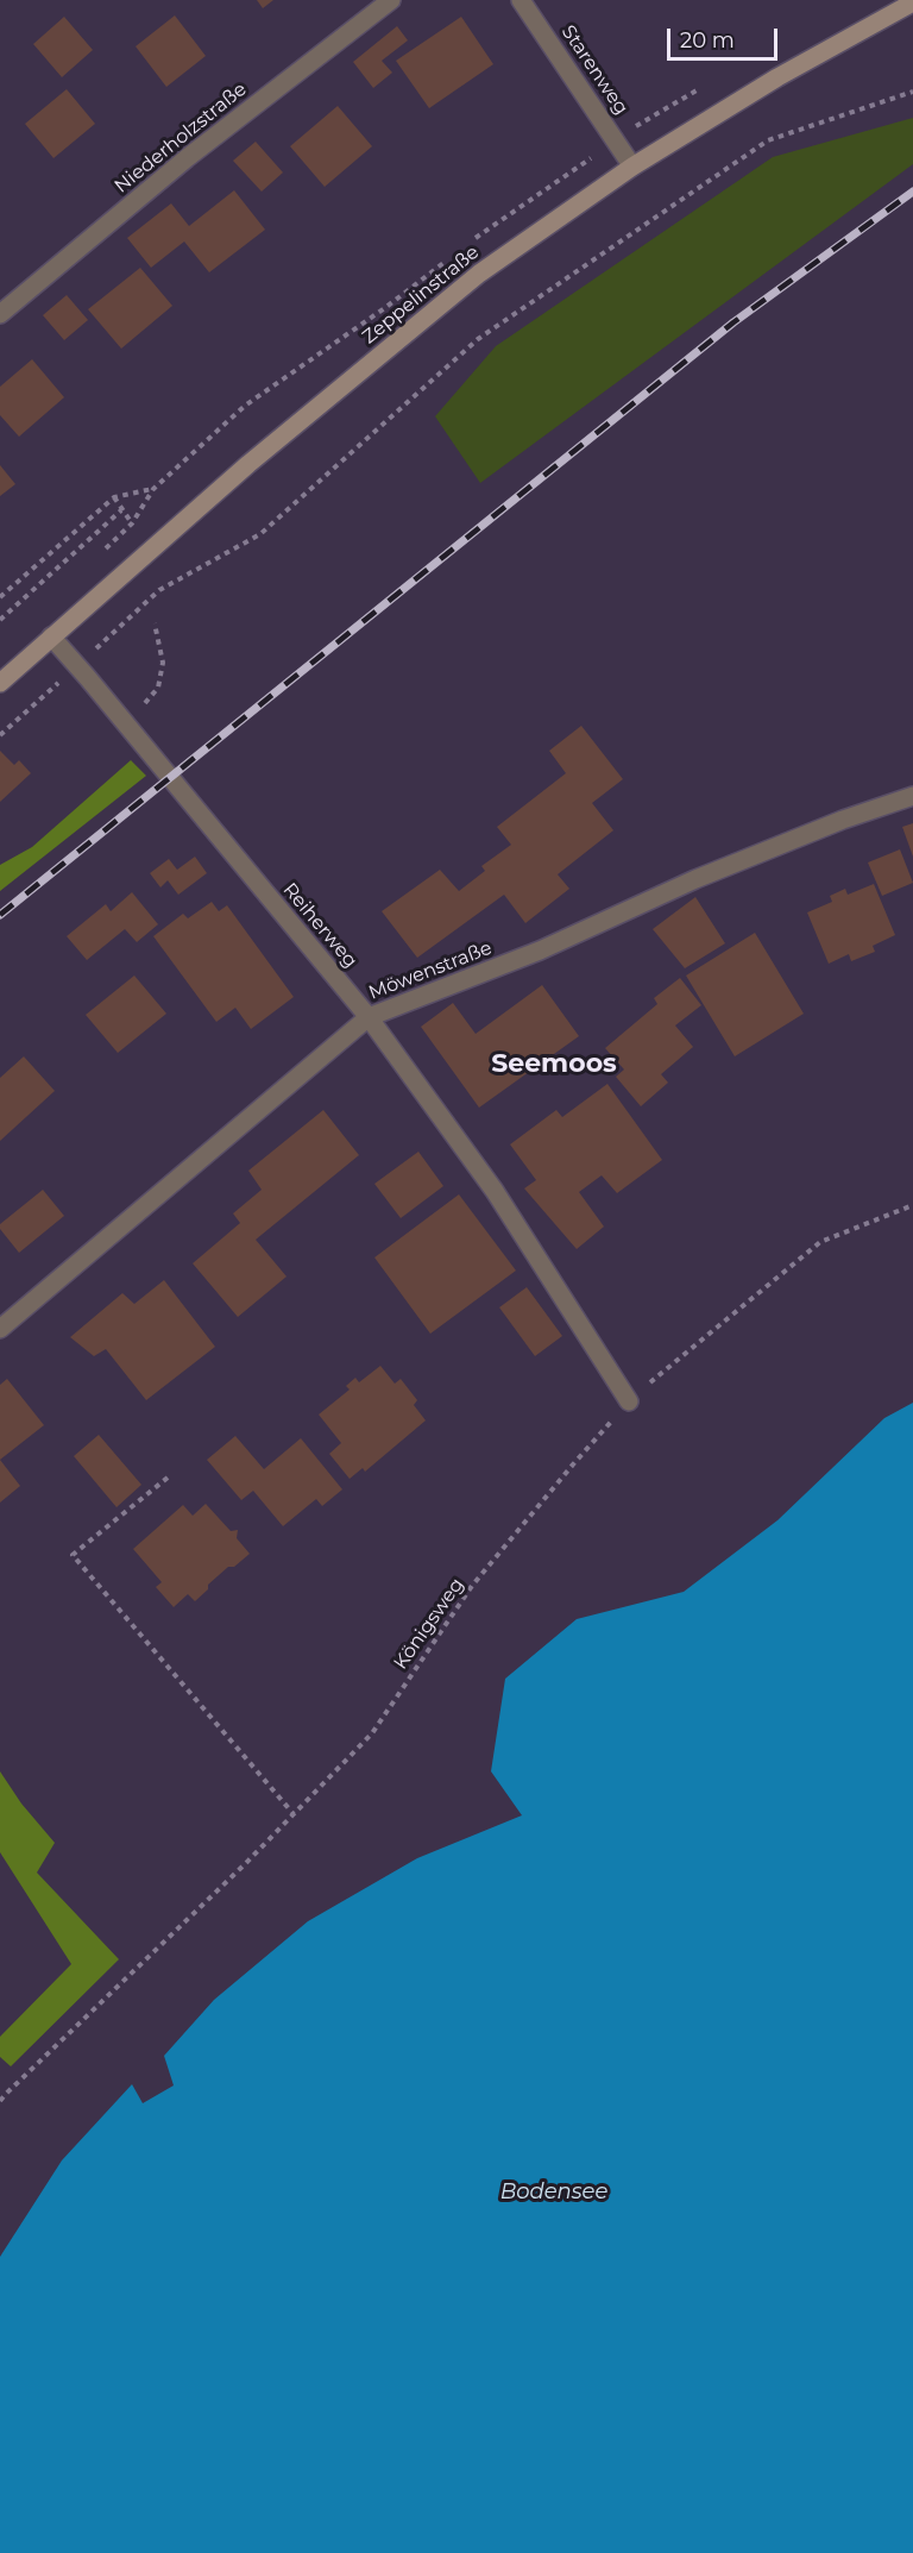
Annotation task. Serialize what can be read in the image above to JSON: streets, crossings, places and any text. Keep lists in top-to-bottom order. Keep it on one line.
{"streets":{"main road":["Zeppelinstraße"],"street":["Starenweg","Niederholzstraße","Reiherweg","Möwenstraße"],"path":["Königsweg"]},"crossings":[["Starenweg","Zeppelinstraße"],["Zeppelinstraße","Reiherweg"],["Reiherweg","Möwenstraße"],["Reiherweg","Königsweg"]],"districts":["Seemoos"],"water":["Bodensee"],"scale_bar":"20 m"}
